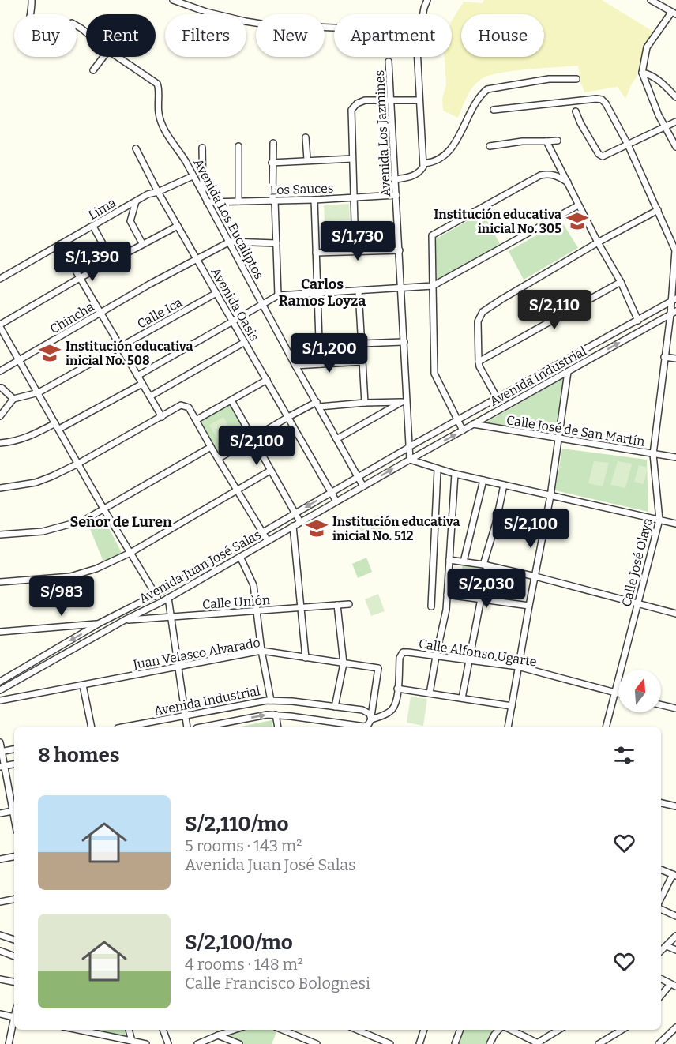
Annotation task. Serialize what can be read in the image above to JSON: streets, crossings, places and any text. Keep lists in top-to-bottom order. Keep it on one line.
{"streets":{"street":["Avenida Los Jazmines","Los Sauces","Lima","Avenida Los Eucaliptos","Avenida Oasis","Calle Ica","Chincha","Avenida Industrial","Calle José de San Martín","Calle José Olaya","Avenida Juan José Salas","Calle Unión","Calle Alfonso Ugarte","Juan Velasco Alvarado"]},"crossings":[["Avenida Los Jazmines","Los Sauces"],["Avenida Los Jazmines","Avenida Industrial"],["Avenida Los Jazmines","Avenida Juan José Salas"],["Los Sauces","Avenida Los Eucaliptos"],["Lima","Avenida Los Eucaliptos"],["Lima","Avenida Oasis"],["Avenida Los Eucaliptos","Chincha"],["Avenida Los Eucaliptos","Avenida Juan José Salas"],["Avenida Oasis","Calle Ica"],["Avenida Oasis","Chincha"],["Avenida Oasis","Avenida Juan José Salas"],["Avenida Industrial","Calle José de San Martín"],["Avenida Industrial","Calle José Olaya"],["Avenida Industrial","Avenida Juan José Salas"],["Avenida Industrial","Juan Velasco Alvarado"],["Calle José de San Martín","Calle José Olaya"],["Calle José Olaya","Avenida Juan José Salas"],["Calle José Olaya","Calle Alfonso Ugarte"],["Avenida Juan José Salas","Calle Unión"]],"districts":["Carlos Ramos Loyza","Señor de Luren"],"places":{"school or university":["Institución educativa inicial No. 305","Institución educativa inicial No. 508","Institución educativa inicial No. 512"]},"north":"top","page":{"chip":["Buy","Rent","Filters","New","Apartment","House"],"price":["S/1,730","S/1,390","S/2,110","S/1,200","S/2,100","S/2,100","S/2,030","S/983"],"heading":"8 homes","list":[{"name":"S/2,110/mo","note":"5 rooms · 143 m² · Avenida Juan José Salas"},{"name":"S/2,100/mo","note":"4 rooms · 148 m² · Calle Francisco Bolognesi"}]}}
